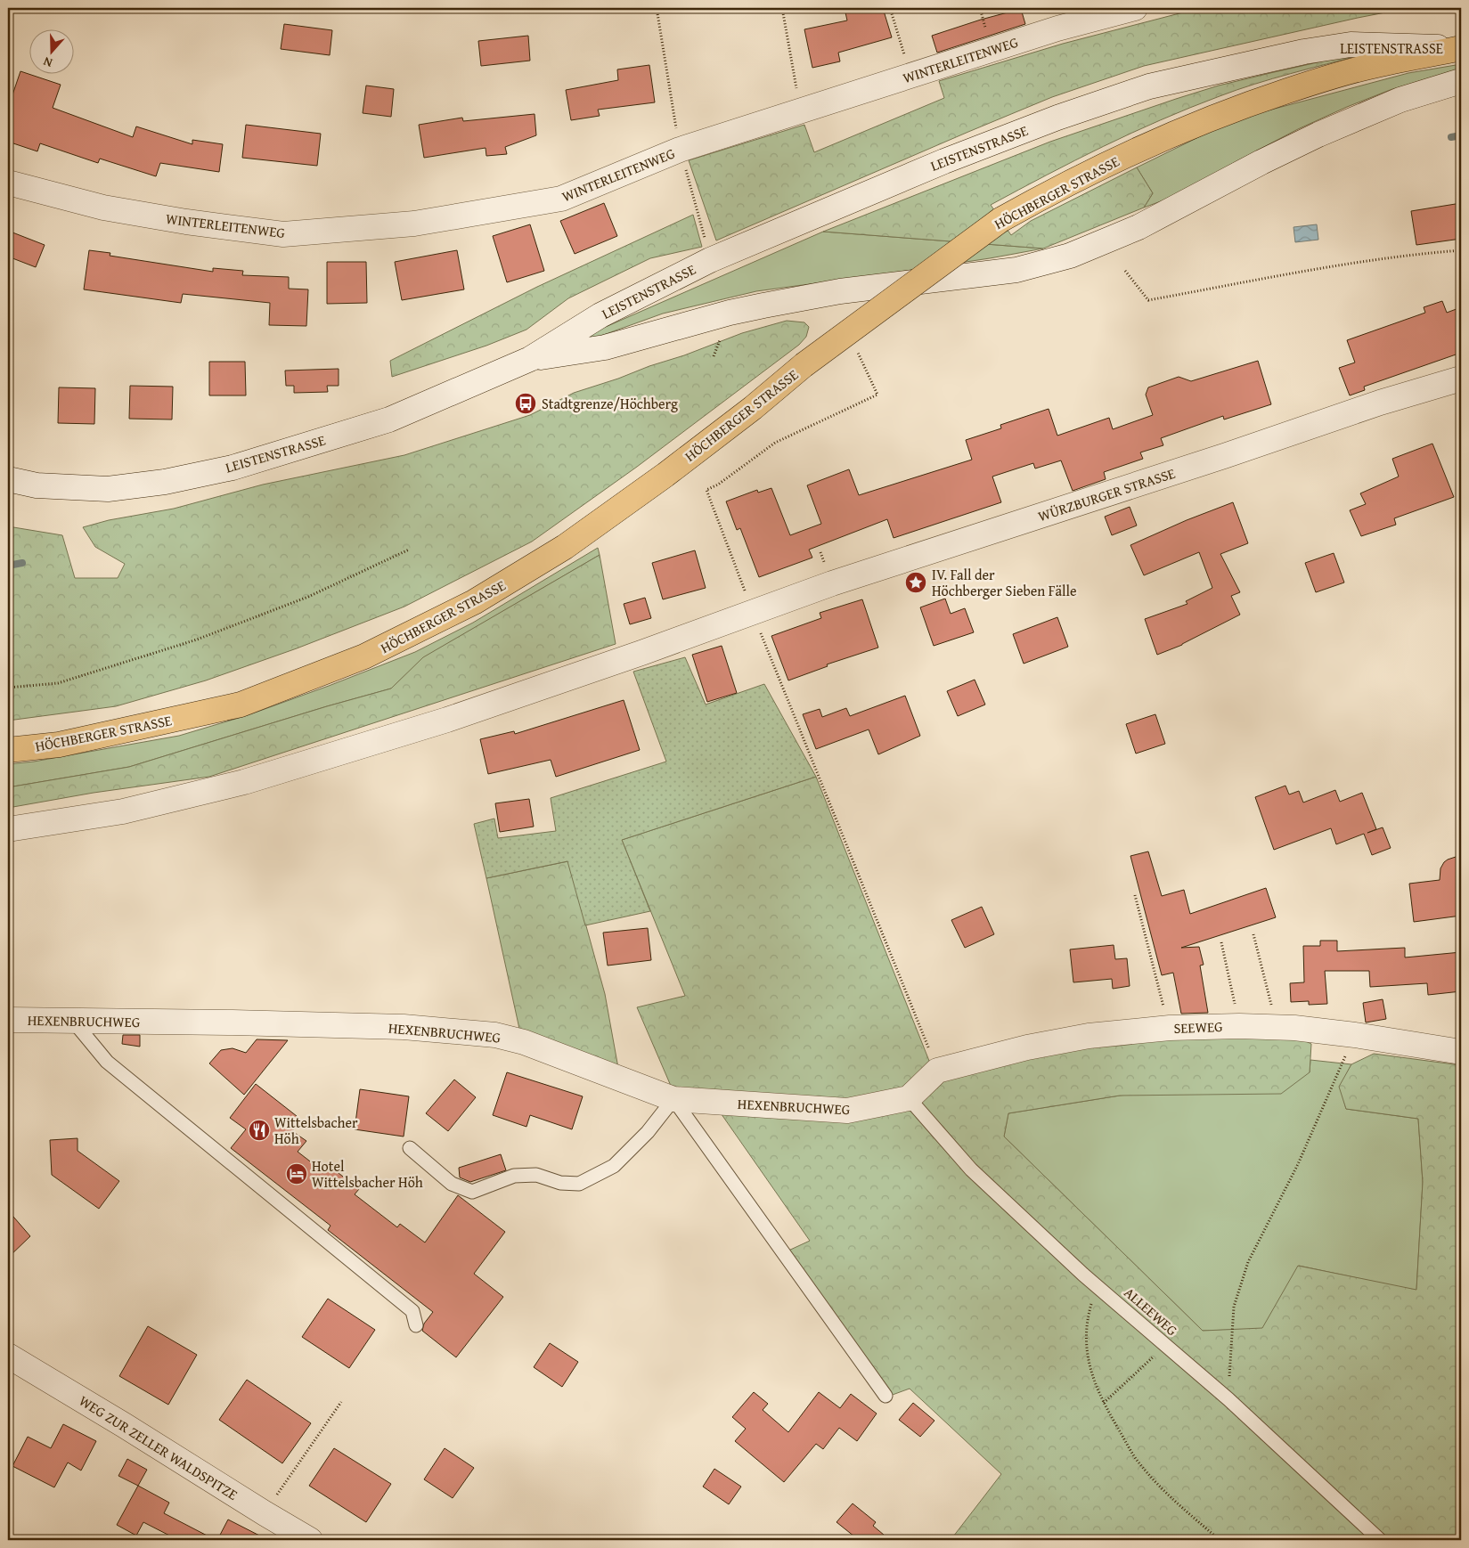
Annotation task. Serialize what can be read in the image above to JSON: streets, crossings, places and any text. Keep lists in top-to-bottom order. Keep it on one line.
{"streets":{"main road":["HÖCHBERGER STRASSE"],"street":["LEISTENSTRASSE","WINTERLEITENWEG","WÜRZBURGER STRASSE","HEXENBRUCHWEG","SEEWEG","WEG ZUR ZELLER WALDSPITZE"],"lane":["ALLEEWEG"]},"crossings":[["LEISTENSTRASSE","HÖCHBERGER STRASSE"],["HEXENBRUCHWEG","ALLEEWEG"]],"places":{"bus stop":["Stadtgrenze/Höchberg"],"place":["IV. Fall der Höchberger Sieben Fälle"],"restaurant":["Wittelsbacher Höh"],"hotel":["Hotel Wittelsbacher Höh"]},"north":"bottom"}
